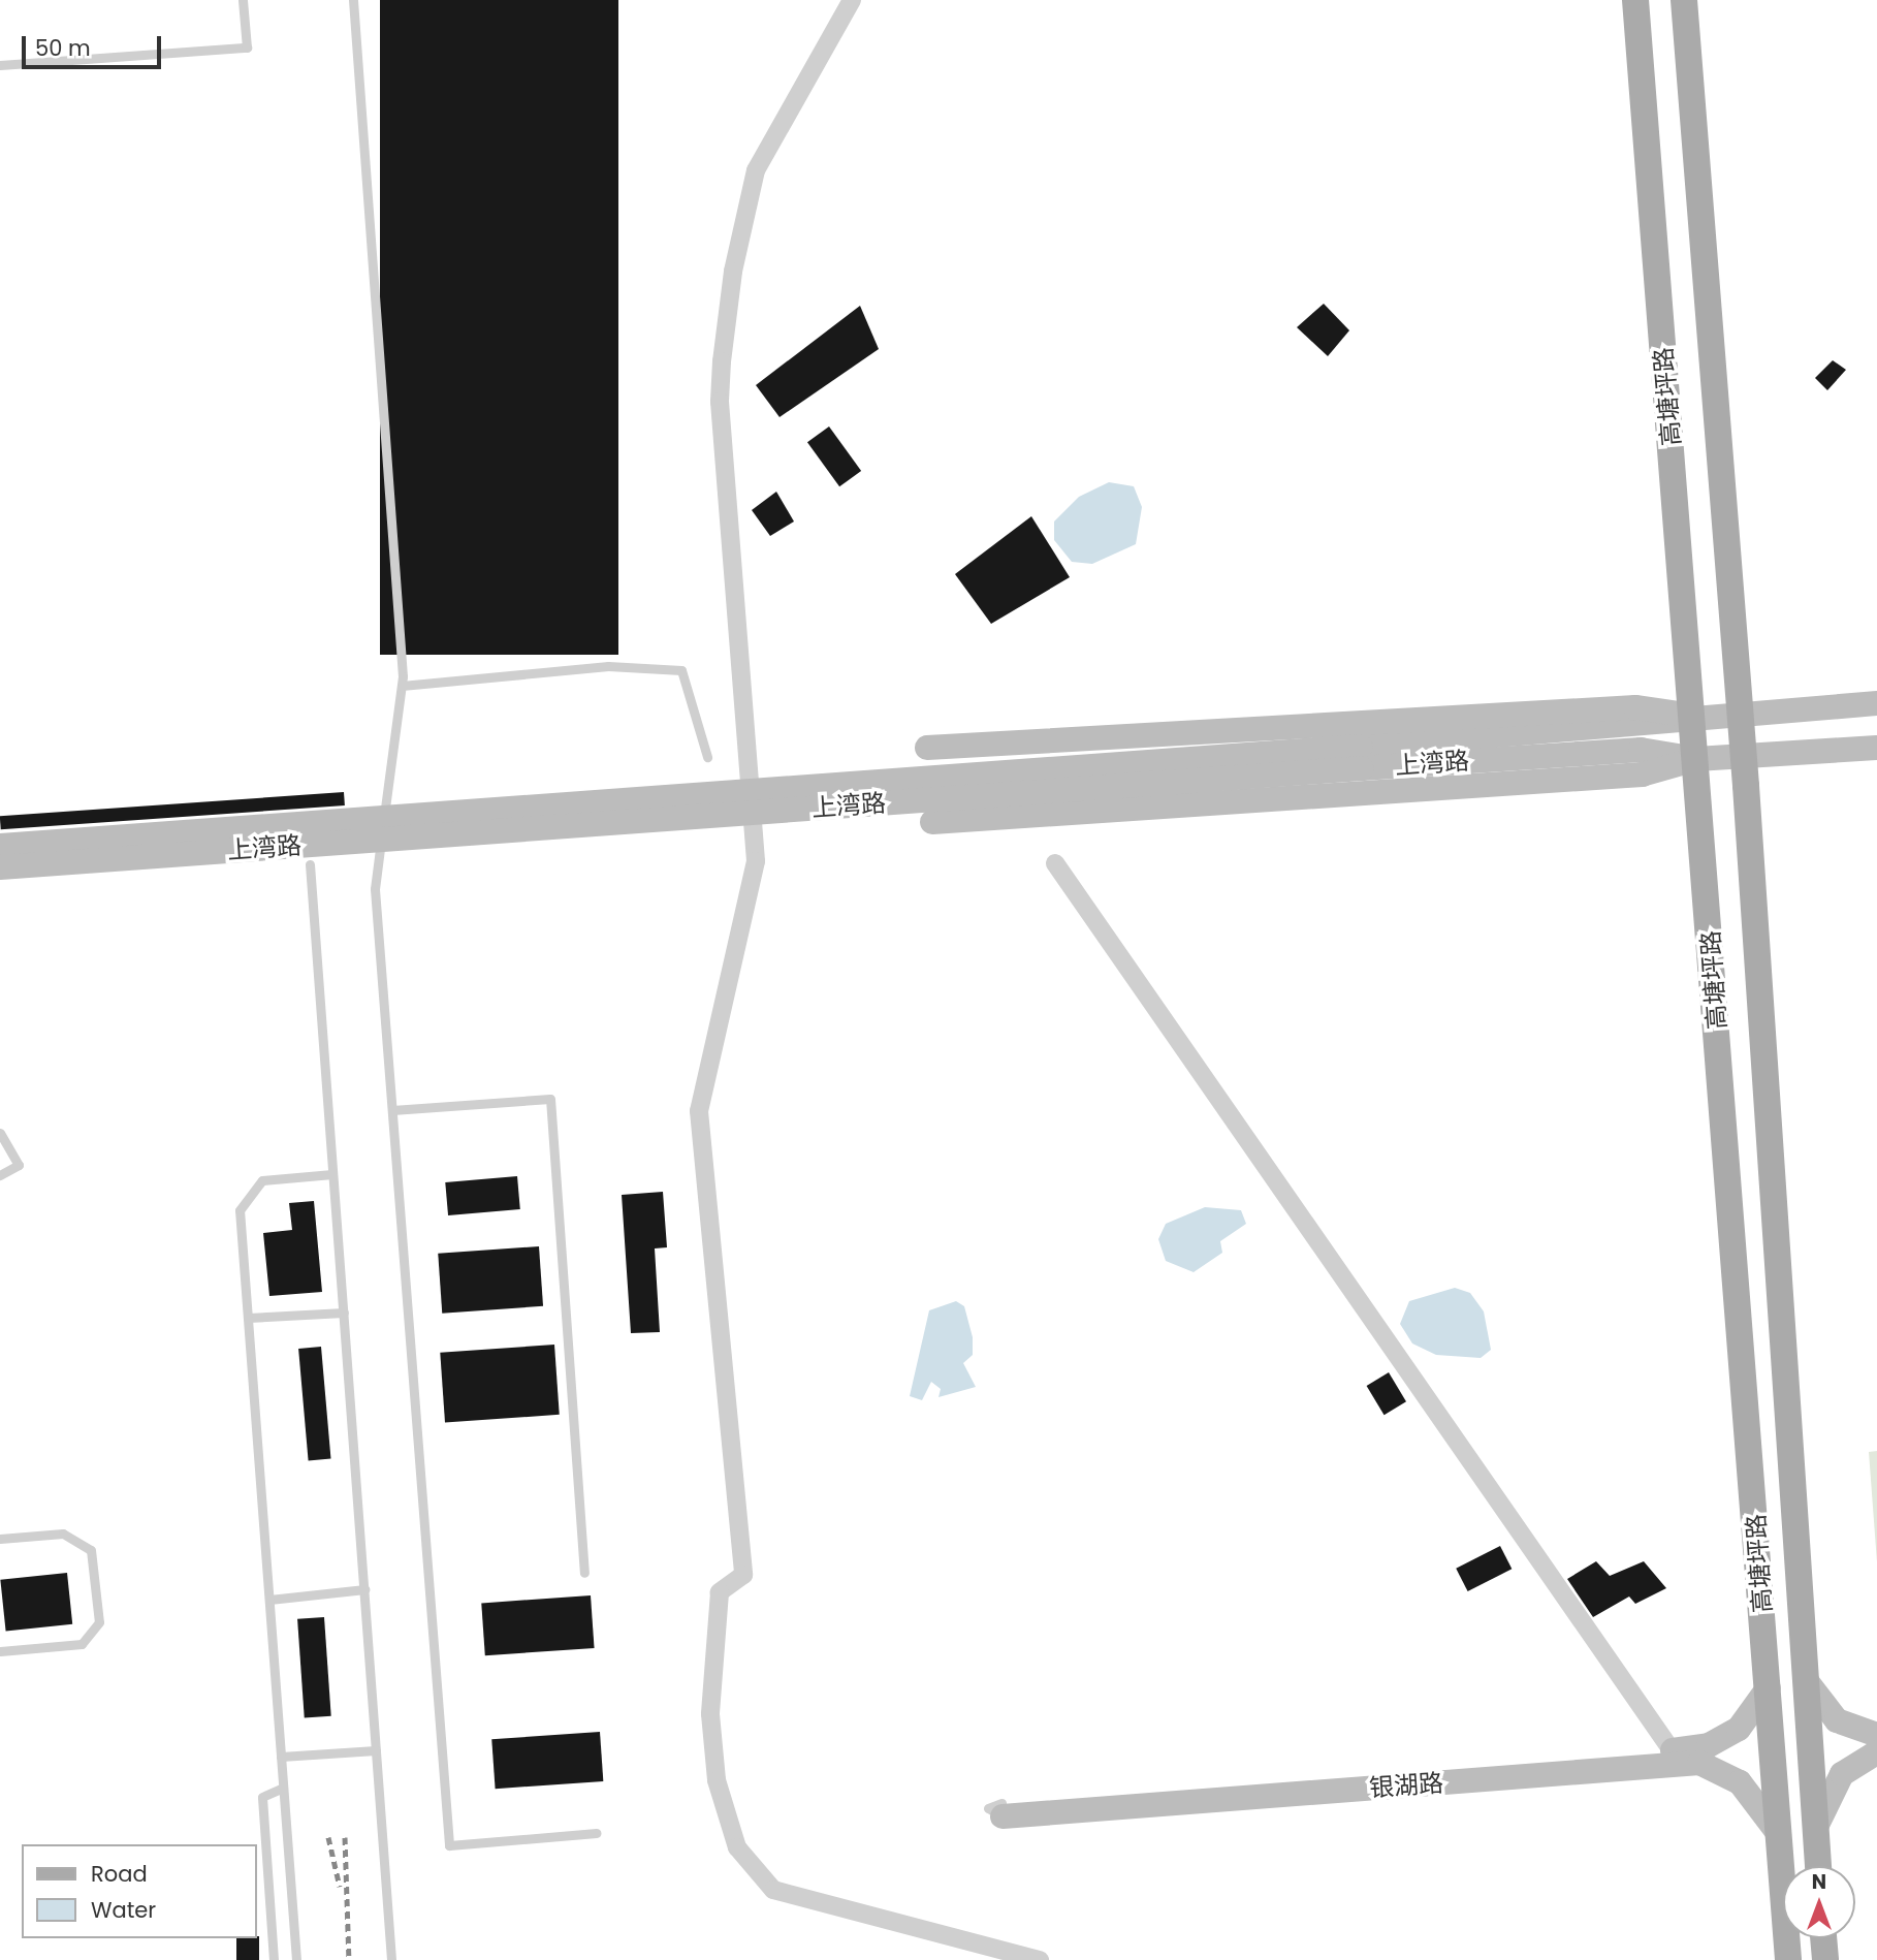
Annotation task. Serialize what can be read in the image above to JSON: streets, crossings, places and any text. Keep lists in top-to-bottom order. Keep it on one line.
{"streets":{"main road":["高塘坪路","上湾路","银湖路"]},"crossings":[["高塘坪路","上湾路"],["高塘坪路","银湖路"]],"legend":["Road","Water"],"scale_bar":"50 m","north":"top"}
